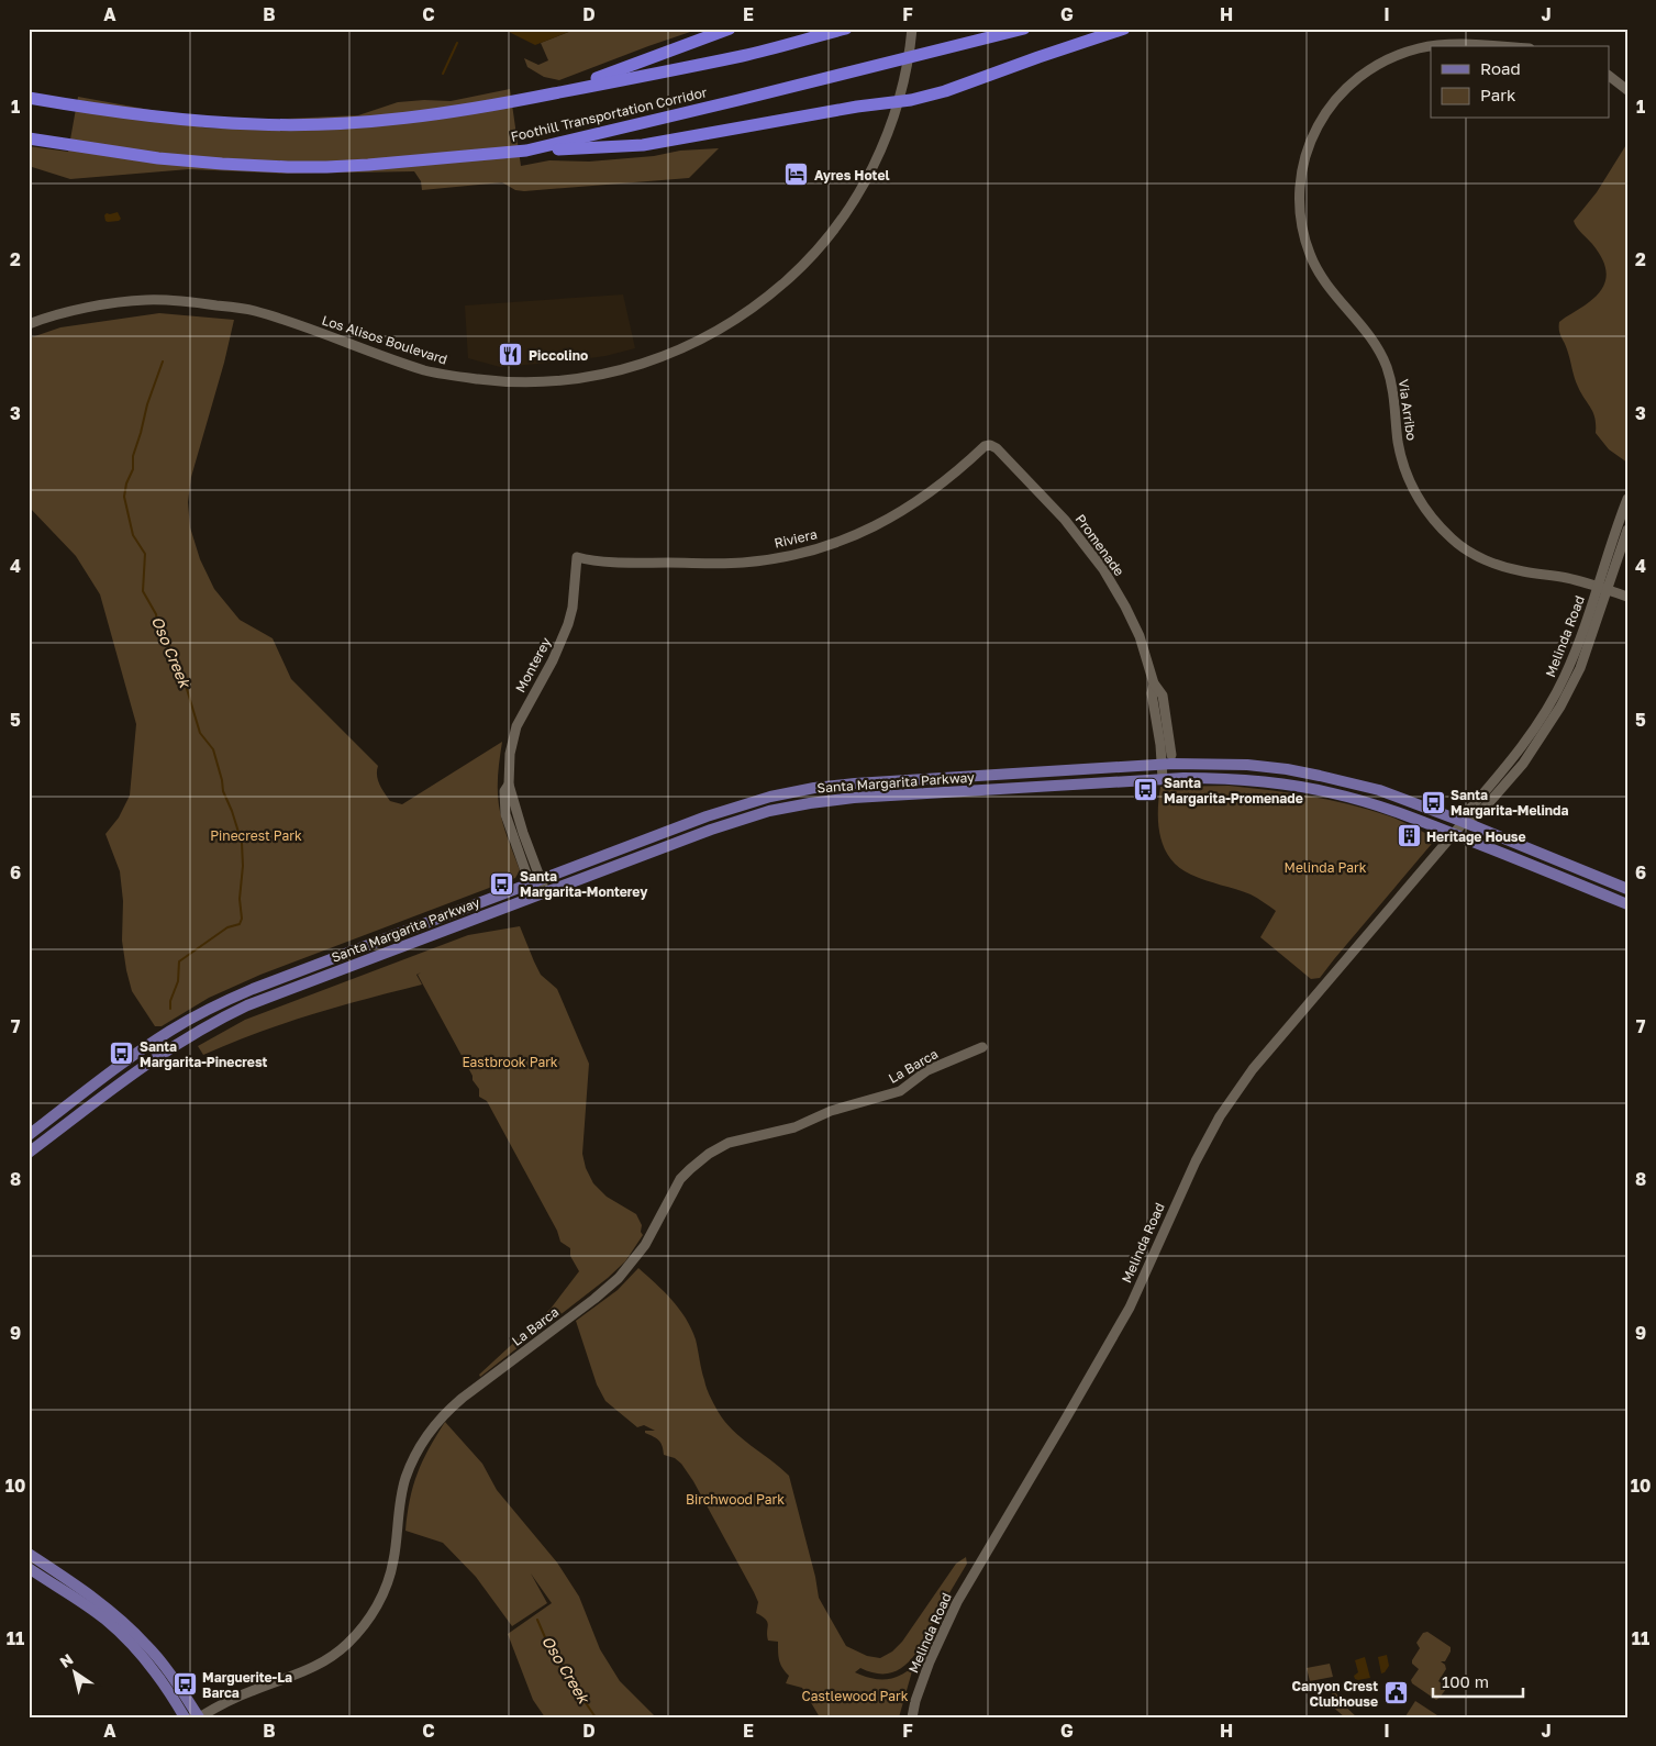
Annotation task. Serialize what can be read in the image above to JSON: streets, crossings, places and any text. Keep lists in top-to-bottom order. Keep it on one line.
{"streets":{"highway":["Foothill Transportation Corridor"],"main road":["Santa Margarita Parkway"],"street":["Los Alisos Boulevard","Via Arribo","Riviera","Promenade","Melinda Road","Monterey","La Barca"]},"crossings":[["Via Arribo","Melinda Road"],["Riviera","Promenade"],["Riviera","Monterey"],["Promenade","Santa Margarita Parkway"],["Melinda Road","Santa Margarita Parkway"],["Monterey","Santa Margarita Parkway"]],"water":["Oso Creek"],"parks":["Pinecrest Park","Melinda Park","Eastbrook Park","Birchwood Park","Castlewood Park"],"places":{"hotel":["Ayres Hotel"],"restaurant":["Piccolino"],"bus stop":["Santa Margarita-Promenade","Santa Margarita-Melinda","Santa Margarita-Monterey","Santa Margarita-Pinecrest","Marguerite-La Barca"],"building":["Heritage House"],"public building":["Canyon Crest Clubhouse"]},"legend":["Road","Park"],"scale_bar":"100 m","north":"top left","grid":{"columns":["A","B","C","D","E","F","G","H","I","J"],"rows":["1","2","3","4","5","6","7","8","9","10","11"]}}
